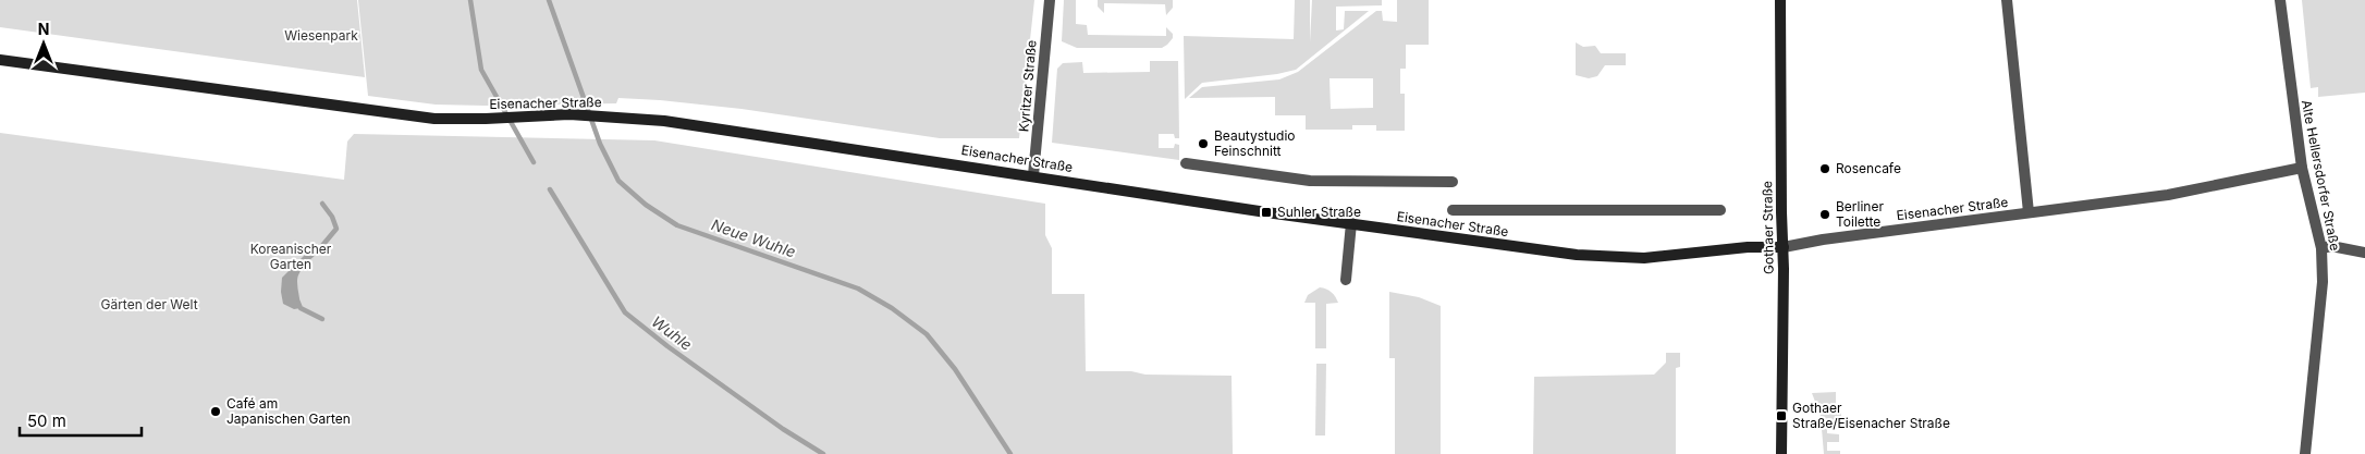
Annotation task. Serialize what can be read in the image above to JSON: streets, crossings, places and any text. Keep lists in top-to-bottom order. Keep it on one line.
{"streets":{"street":["Kyritzer Straße","Eisenacher Straße","Alte Hellersdorfer Straße","Gothaer Straße"]},"crossings":[["Kyritzer Straße","Eisenacher Straße"],["Eisenacher Straße","Alte Hellersdorfer Straße"],["Eisenacher Straße","Gothaer Straße"]],"water":["Neue Wuhle","Wuhle"],"parks":["Wiesenpark","Koreanischer Garten","Gärten der Welt"],"places":{"other":["Beautystudio Feinschnitt","Rosencafe","Berliner Toilette","Café am Japanischen Garten"],"transit":["Suhler Straße","Gothaer Straße/Eisenacher Straße"]},"scale_bar":"50 m","north":"top"}
